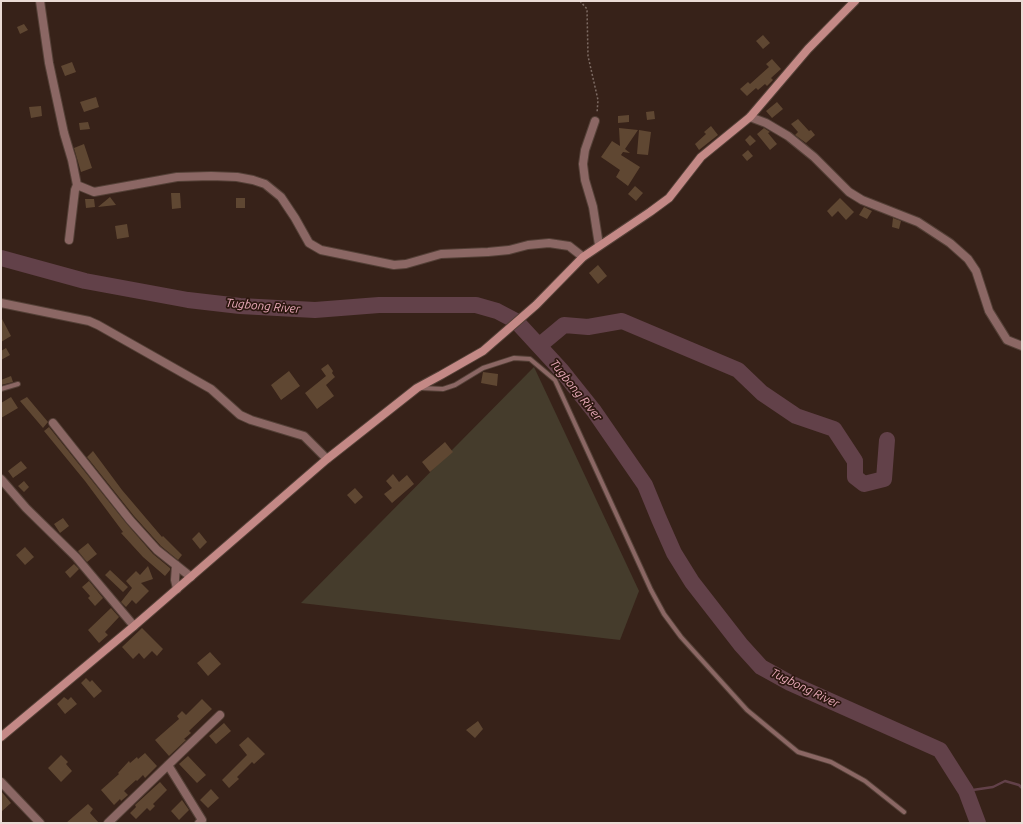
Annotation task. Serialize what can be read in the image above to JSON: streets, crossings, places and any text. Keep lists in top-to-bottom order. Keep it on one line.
{"water":["Tugbong River"]}
